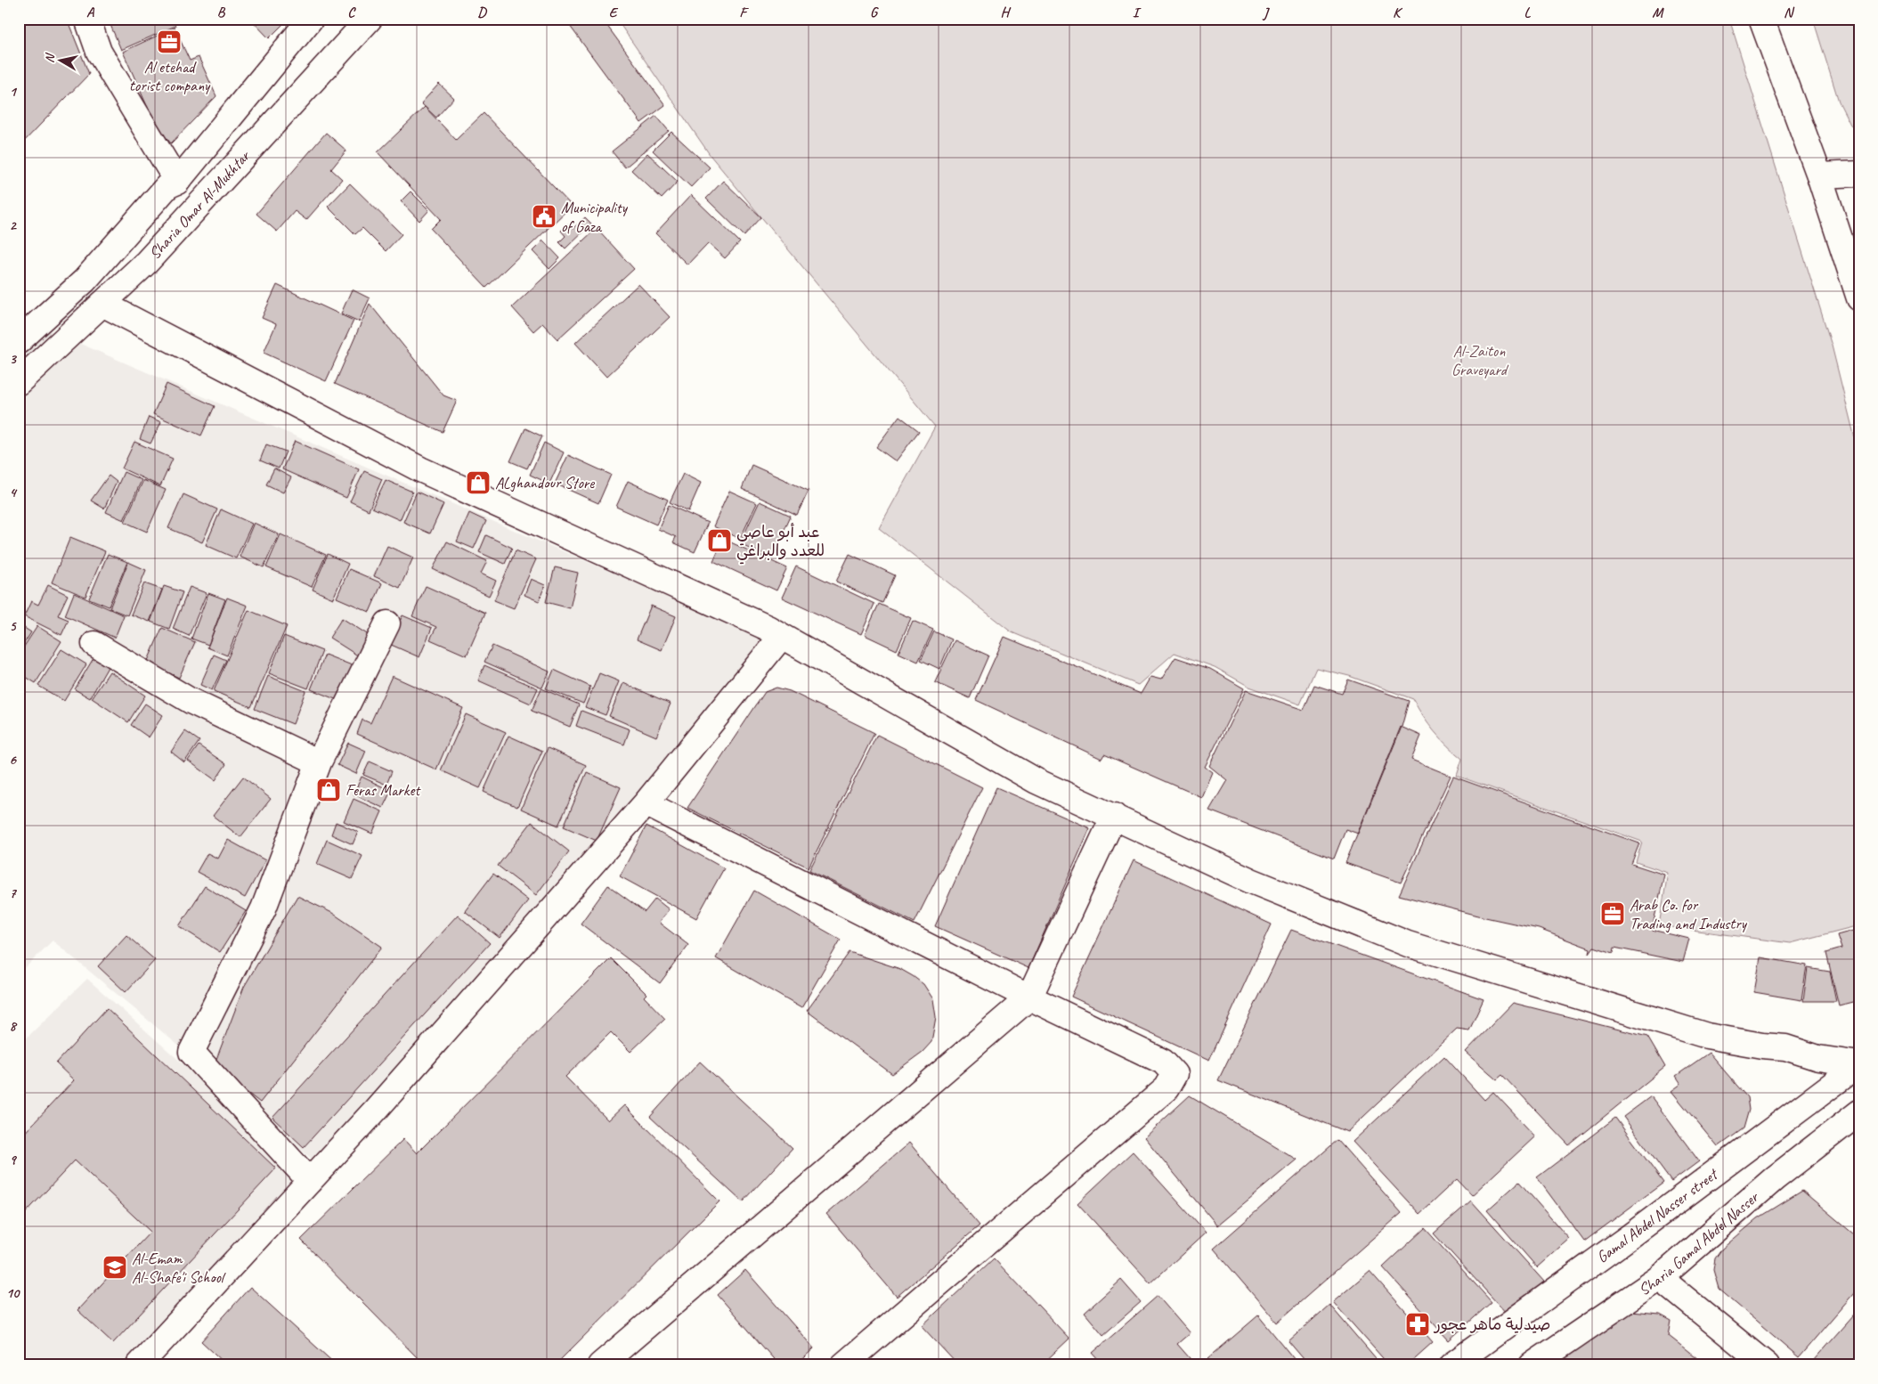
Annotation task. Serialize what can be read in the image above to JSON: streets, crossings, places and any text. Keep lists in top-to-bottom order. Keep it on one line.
{"streets":{"street":["Sharia Omar Al-Mukhtar","Gamal Abdel Nasser street","Sharia Gamal Abdel Nasser"]},"parks":["Al-Zaiton Graveyard"],"places":{"office":["Al etehad torist company","Arab Co. for Trading and Industry"],"public building":["Municipality of Gaza"],"shop":["ALghandour Store","عبد أبو عاصي للعدد والبراغي","Feras Market"],"school or university":["Al-Emam Al-Shafe'i School"],"pharmacy":["صيدلية ماهر عجور"]},"north":"left","grid":{"columns":["A","B","C","D","E","F","G","H","I","J","K","L","M","N"],"rows":["1","2","3","4","5","6","7","8","9","10"]}}
